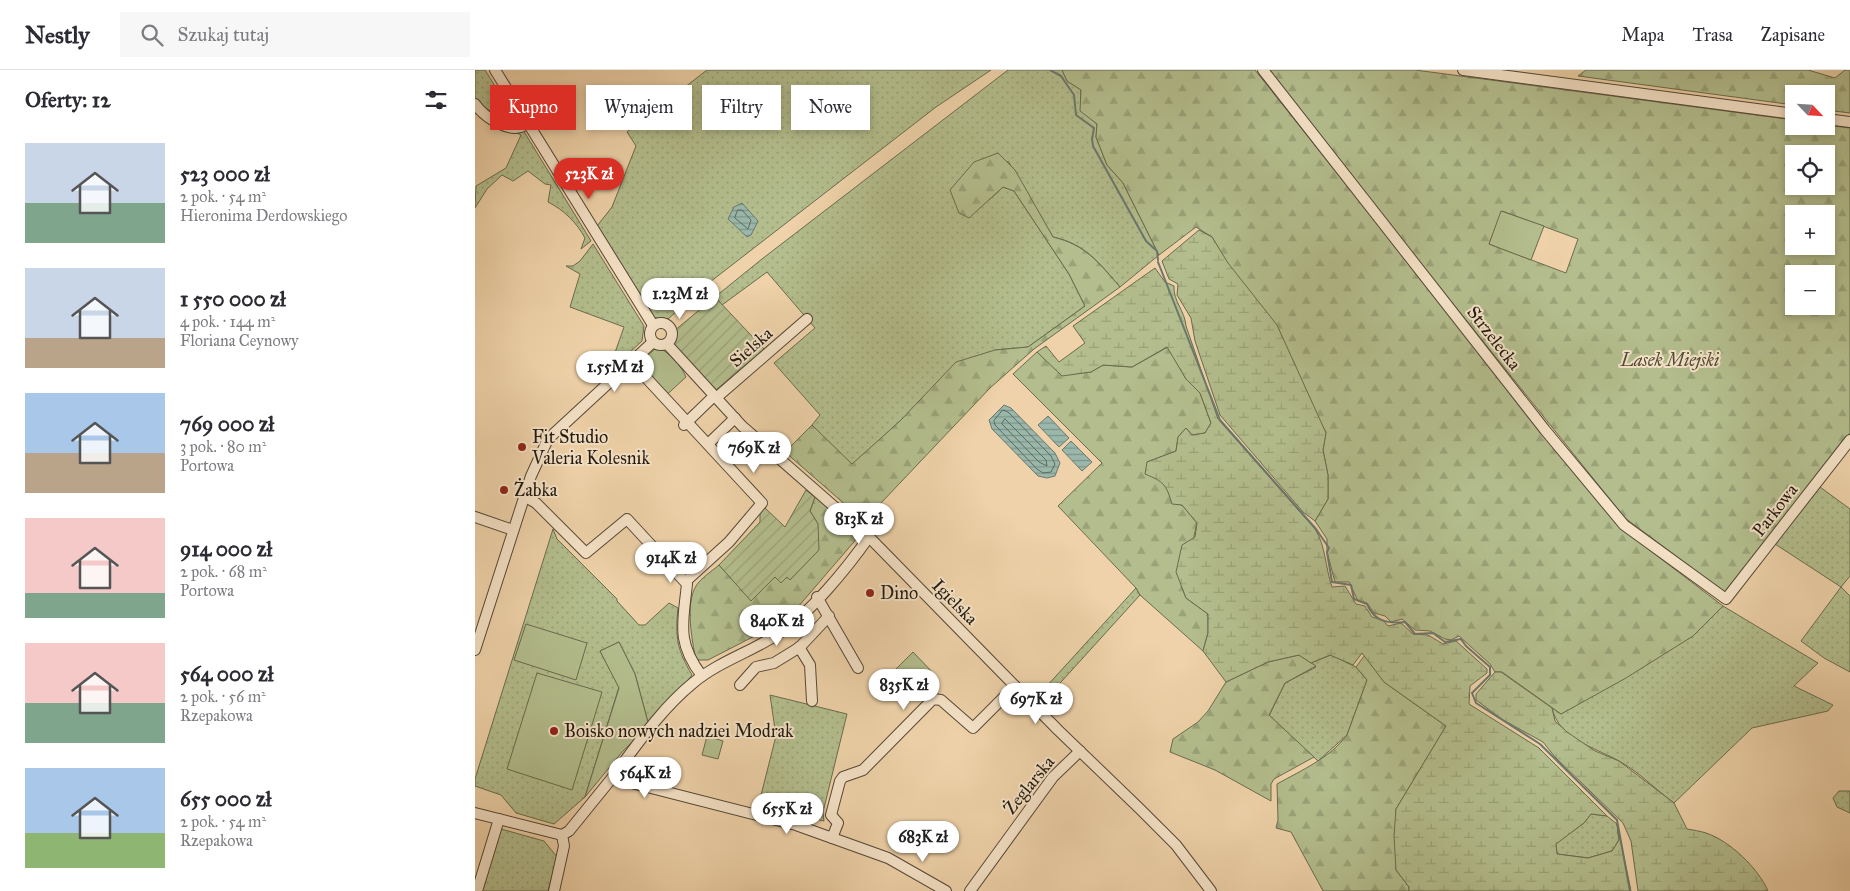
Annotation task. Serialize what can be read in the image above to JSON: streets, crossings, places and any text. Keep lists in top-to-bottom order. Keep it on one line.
{"streets":{"street":["Strzelecka","Sielska","Parkowa","Igielska","Żeglarska"]},"crossings":[["Strzelecka","Parkowa"],["Sielska","Igielska"],["Igielska","Żeglarska"]],"parks":["Lasek Miejski"],"places":["Fit Studio Valeria Kolesnik","Żabka","Dino","Boisko nowych nadziei Modrak"],"north":"bottom right","page":{"header":"Nestly","search":"Szukaj tutaj","nav":["Mapa","Trasa","Zapisane"],"heading":"Oferty: 12","map_buttons":["+","−"],"chip":["Kupno","Wynajem","Filtry","Nowe"],"list":[{"name":"523 000 zł","note":"2 pok. · 54 m² · Hieronima Derdowskiego"},{"name":"1 550 000 zł","note":"4 pok. · 144 m² · Floriana Ceynowy"},{"name":"769 000 zł","note":"3 pok. · 80 m² · Portowa"},{"name":"914 000 zł","note":"2 pok. · 68 m² · Portowa"},{"name":"564 000 zł","note":"2 pok. · 56 m² · Rzepakowa"},{"name":"655 000 zł","note":"2 pok. · 54 m² · Rzepakowa"}],"price":["523K zł","1.23M zł","1.55M zł","769K zł","813K zł","914K zł","840K zł","835K zł","697K zł","564K zł","655K zł","683K zł"]}}
